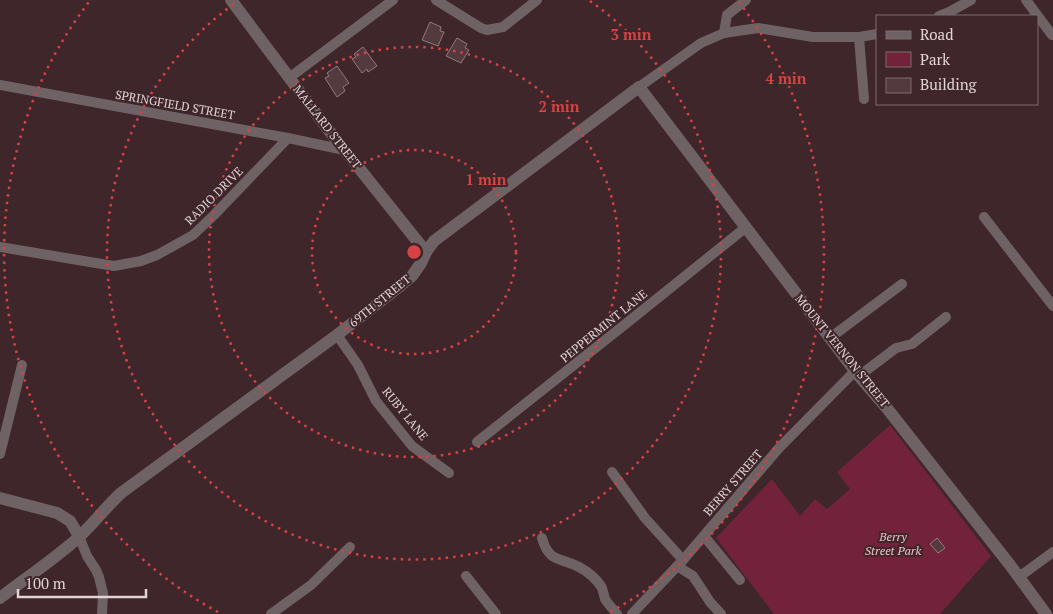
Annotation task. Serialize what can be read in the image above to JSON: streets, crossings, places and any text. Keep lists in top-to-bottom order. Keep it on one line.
{"streets":{"street":["SPRINGFIELD STREET","MALLARD STREET","RADIO DRIVE","69TH STREET","PEPPERMINT LANE","MOUNT VERNON STREET","RUBY LANE","BERRY STREET"]},"crossings":[["SPRINGFIELD STREET","MALLARD STREET"],["SPRINGFIELD STREET","RADIO DRIVE"],["MALLARD STREET","69TH STREET"],["69TH STREET","MOUNT VERNON STREET"],["69TH STREET","RUBY LANE"],["PEPPERMINT LANE","MOUNT VERNON STREET"],["MOUNT VERNON STREET","BERRY STREET"]],"parks":["Berry Street Park"],"legend":["Road","Park","Building"],"scale_bar":"100 m","rings":["3 min","4 min","2 min","1 min"]}
